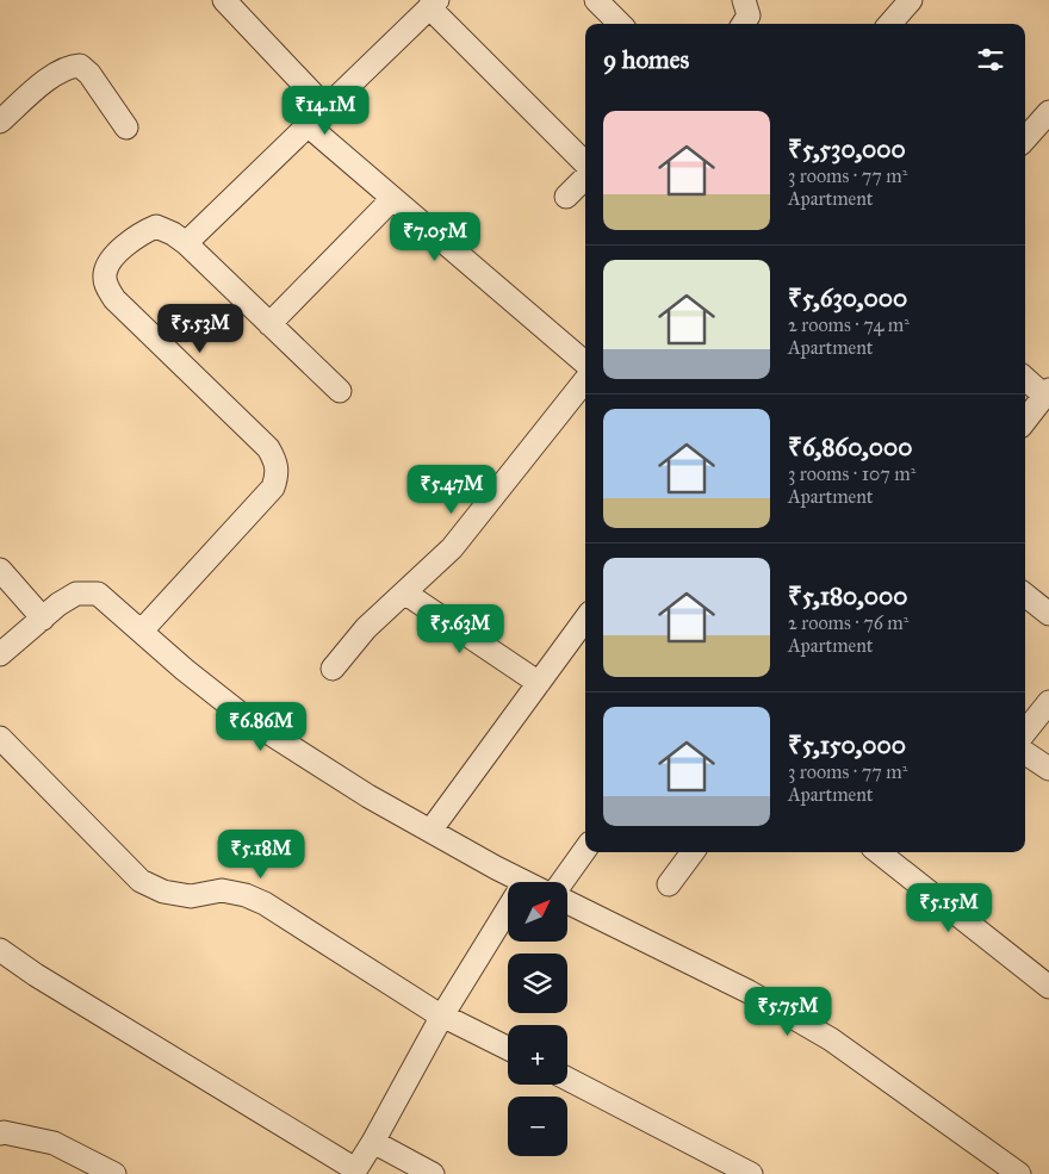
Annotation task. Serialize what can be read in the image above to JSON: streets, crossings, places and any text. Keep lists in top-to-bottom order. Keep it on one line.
{"north":"top right","page":{"heading":"9 homes","price":["₹14.1M","₹7.05M","₹5.53M","₹5.47M","₹5.63M","₹6.86M","₹5.18M","₹5.15M","₹5.75M"],"list":[{"name":"₹5,530,000","note":"3 rooms · 77 m² · Apartment"},{"name":"₹5,630,000","note":"2 rooms · 74 m² · Apartment"},{"name":"₹6,860,000","note":"3 rooms · 107 m² · Apartment"},{"name":"₹5,180,000","note":"2 rooms · 76 m² · Apartment"},{"name":"₹5,150,000","note":"3 rooms · 77 m² · Apartment"}],"map_buttons":["+","−"]}}
